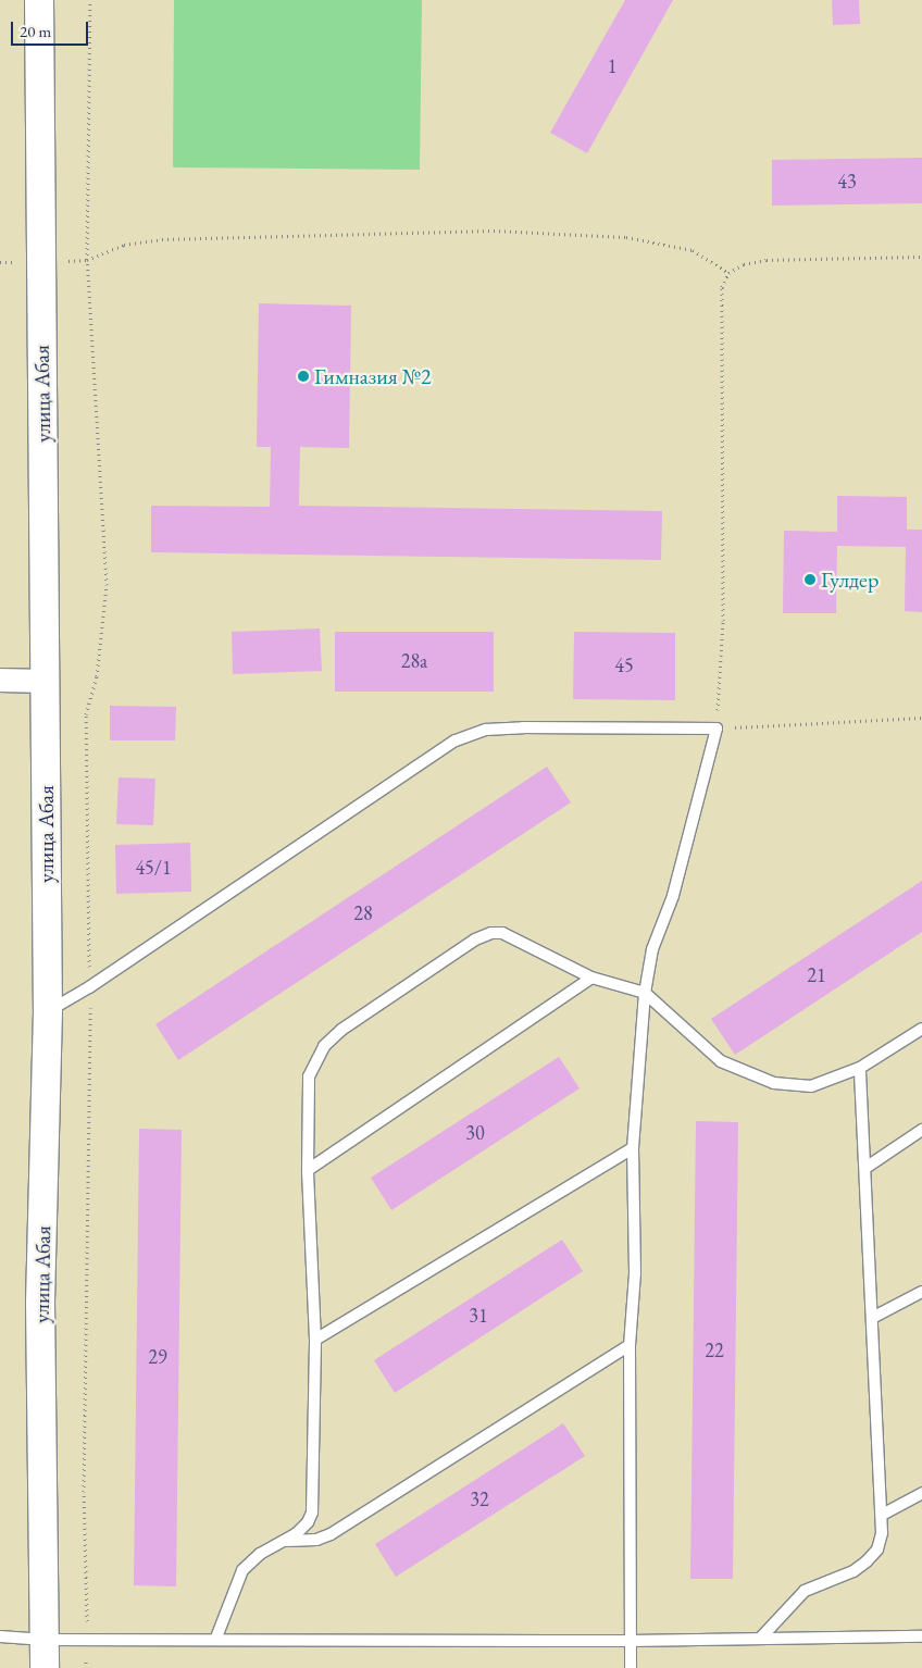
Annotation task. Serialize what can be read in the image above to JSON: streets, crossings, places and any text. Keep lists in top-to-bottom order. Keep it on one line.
{"streets":{"street":["улица Абая"]},"places":["Гимназия №2","Гулдер"],"house_numbers":["1","43","28а","45","45/1","28","21","30","31","22","29","32"],"scale_bar":"20 m"}
